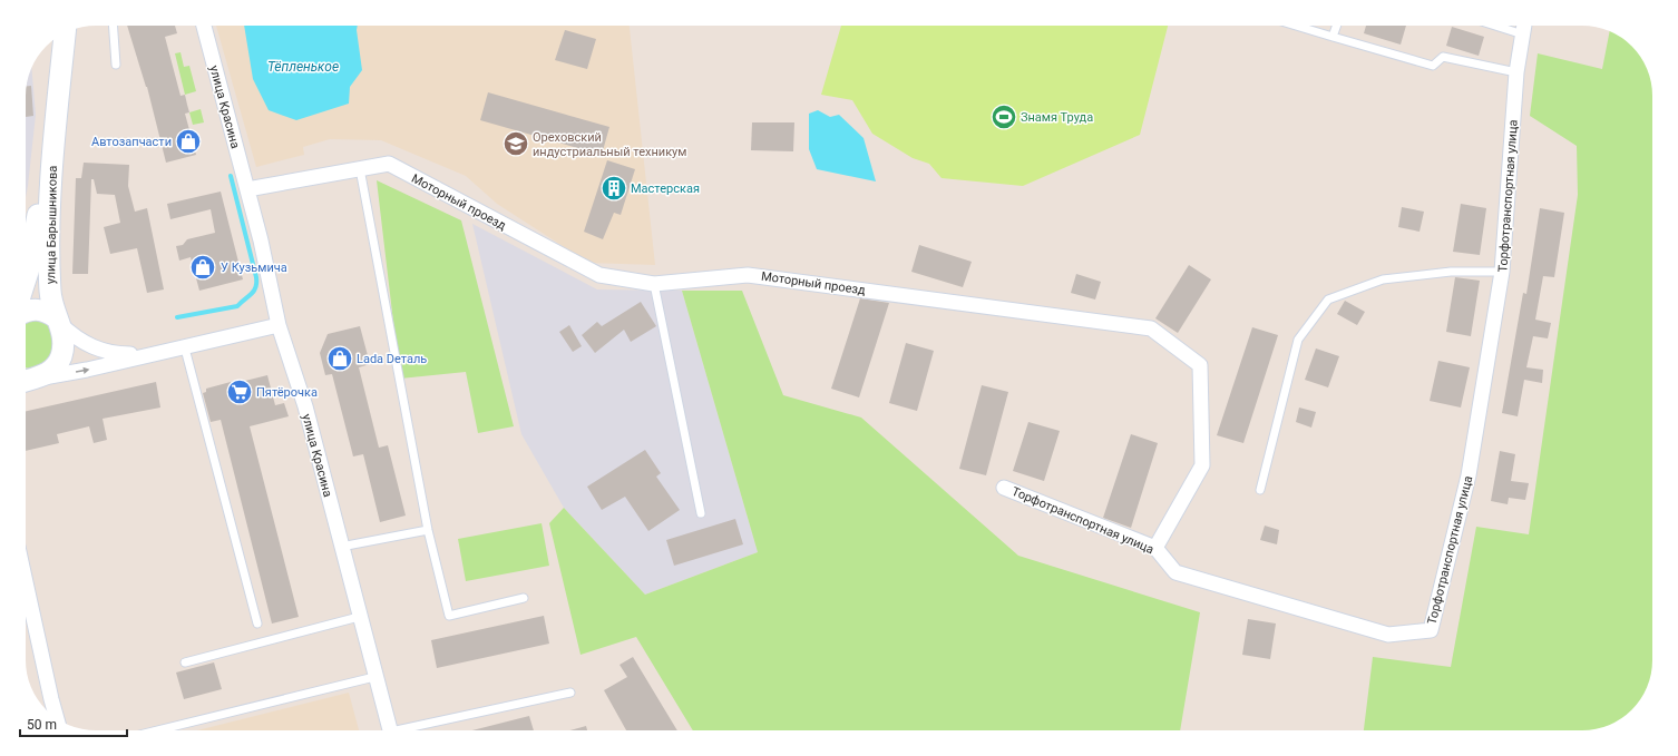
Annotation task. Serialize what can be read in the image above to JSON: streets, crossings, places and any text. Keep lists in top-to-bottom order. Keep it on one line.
{"streets":{"main road":["улица Барышникова"],"street":["улица Красина","Торфотранспортная улица","Моторный проезд"]},"crossings":[["улица Красина","Моторный проезд"],["Торфотранспортная улица","Моторный проезд"]],"water":["Тёпленькое"],"places":{"sports":["Знамя Труда"],"shop":["Автозапчасти","У Кузьмича","Lada Dеталь"],"school or university":["Ореховский индустриальный техникум"],"building":["Мастерская"],"supermarket":["Пятёрочка"]},"scale_bar":"50 m"}
